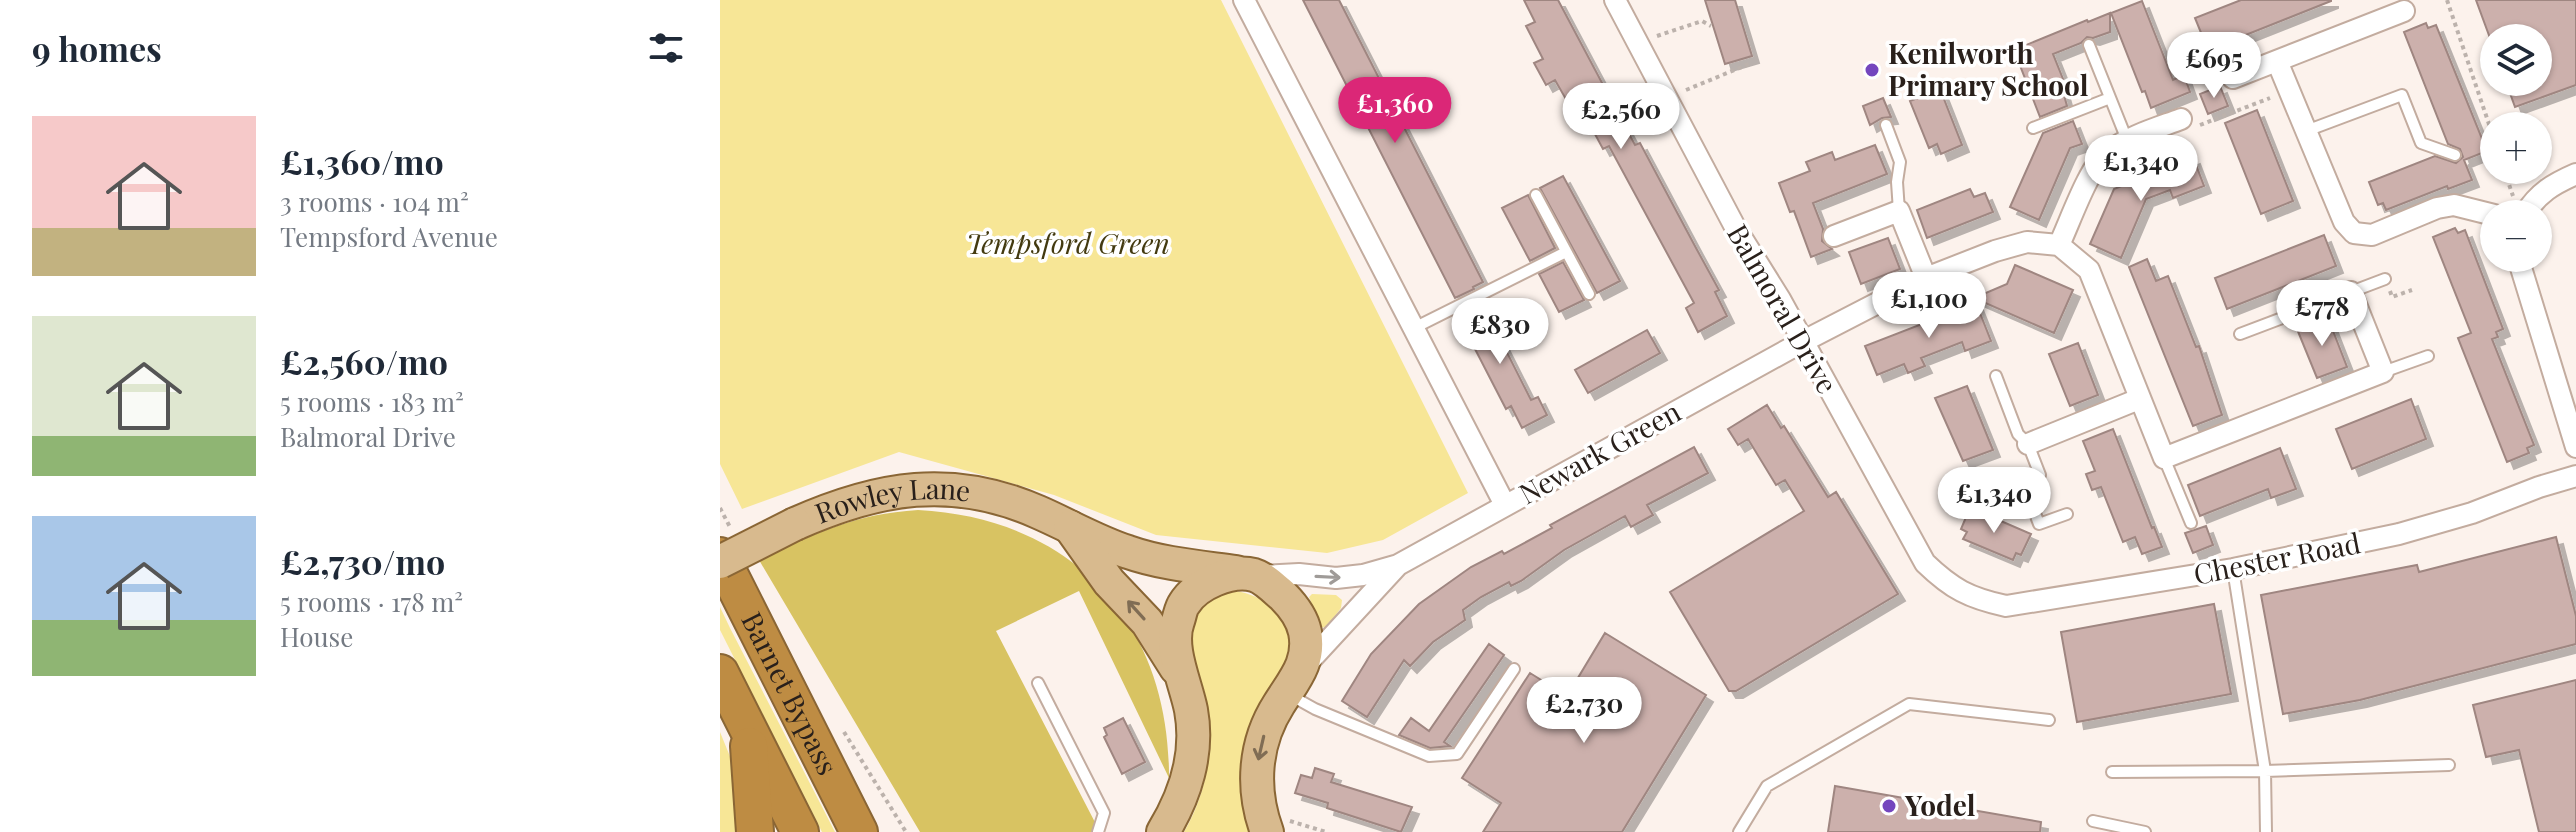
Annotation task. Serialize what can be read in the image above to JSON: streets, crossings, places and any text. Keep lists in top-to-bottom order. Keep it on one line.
{"streets":{"highway":["Barnet Bypass"],"main road":["Rowley Lane"],"street":["Balmoral Drive","Newark Green","Chester Road"]},"crossings":[["Balmoral Drive","Newark Green"],["Balmoral Drive","Chester Road"],["Newark Green","Rowley Lane"],["Rowley Lane","Barnet Bypass"]],"parks":["Tempsford Green"],"places":["Kenilworth Primary School","Yodel"],"page":{"heading":"9 homes","map_buttons":["+","−"],"price":["£695","£1,360","£2,560","£1,340","£1,100","£778","£830","£1,340","£2,730"],"list":[{"name":"£1,360/mo","note":"3 rooms · 104 m² · Tempsford Avenue"},{"name":"£2,560/mo","note":"5 rooms · 183 m² · Balmoral Drive"},{"name":"£2,730/mo","note":"5 rooms · 178 m² · House"}]}}
